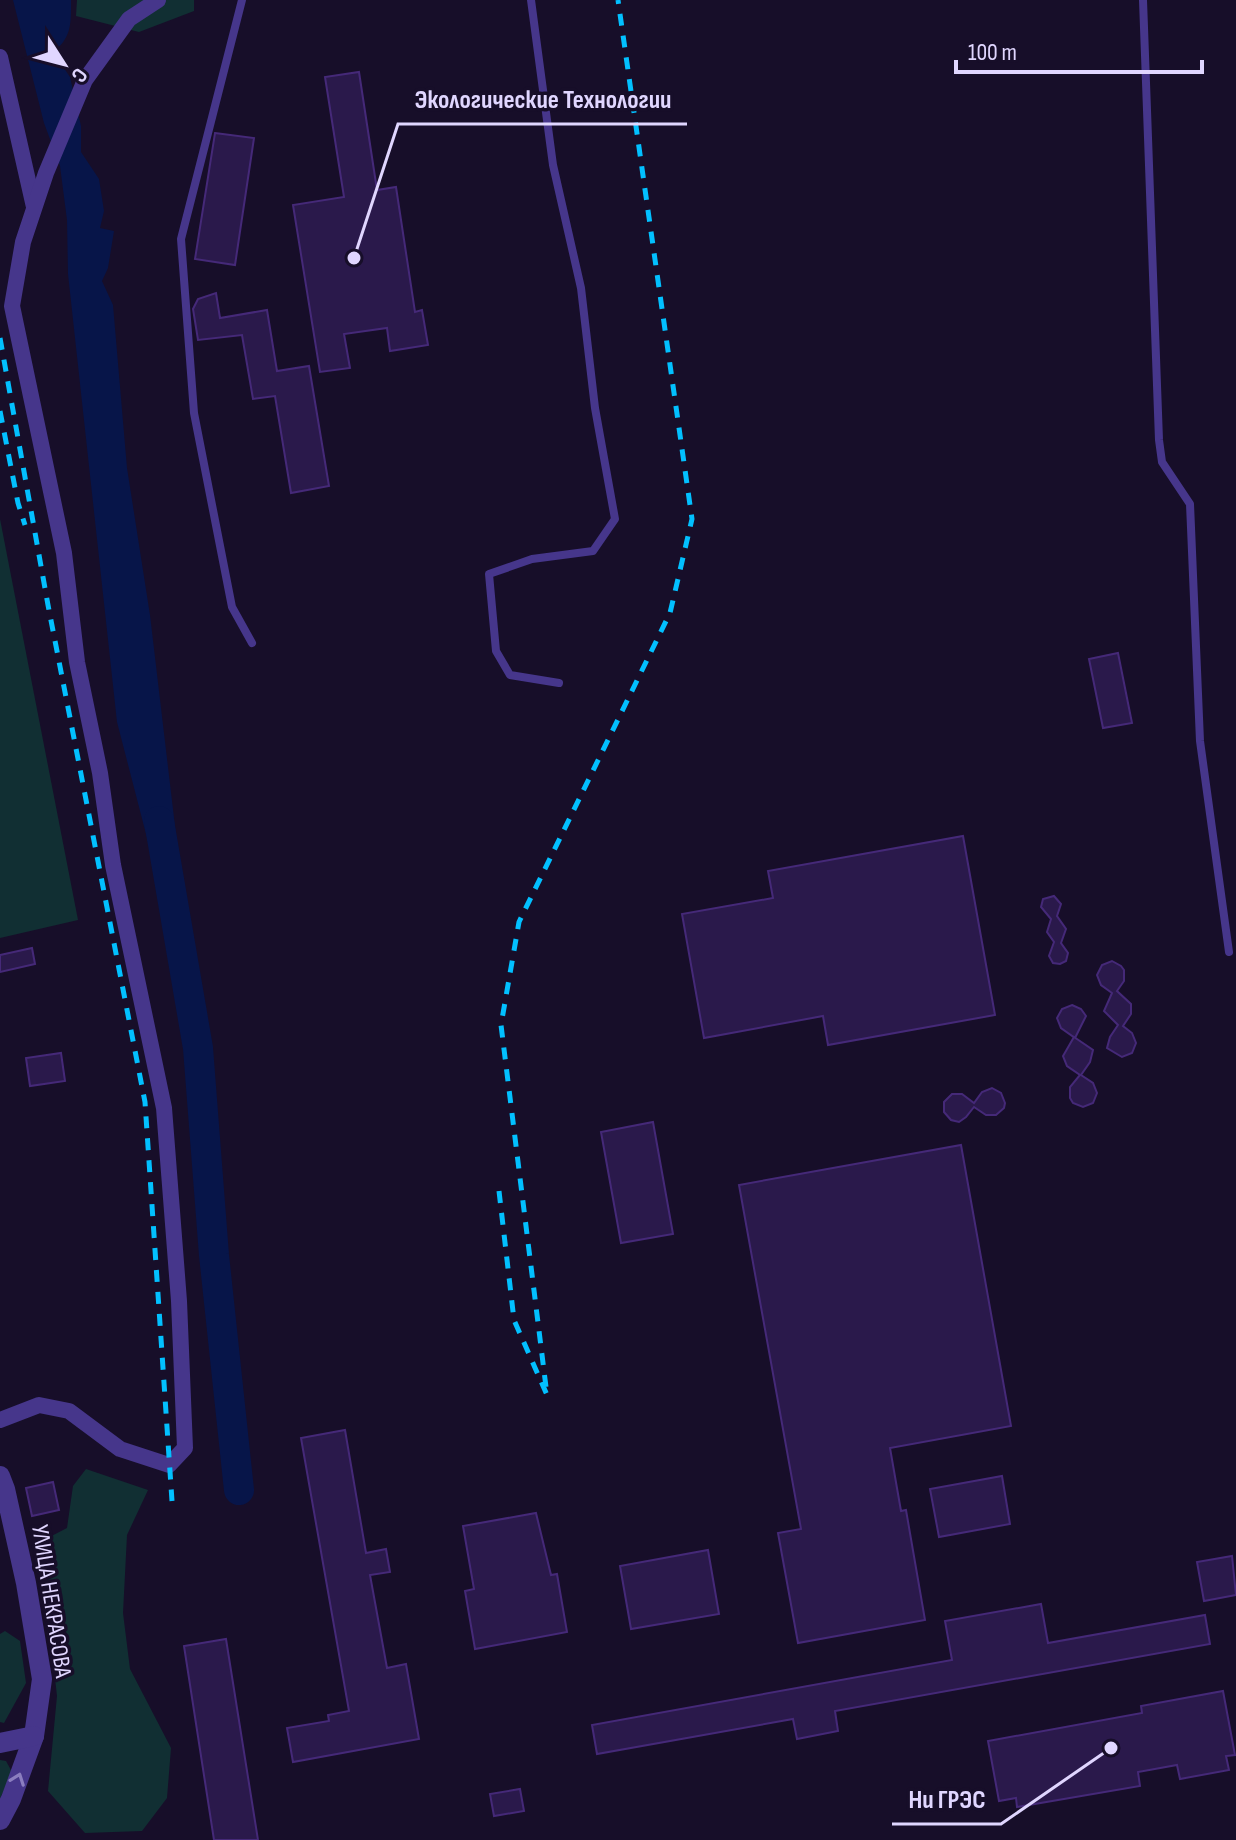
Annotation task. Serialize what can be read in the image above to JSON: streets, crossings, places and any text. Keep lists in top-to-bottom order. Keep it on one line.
{"streets":{"street":["УЛИЦА НЕКРАСОВА"]},"places":["Экологические Технологии","Ни ГРЭС"],"scale_bar":"100 m","north":"bottom right"}
